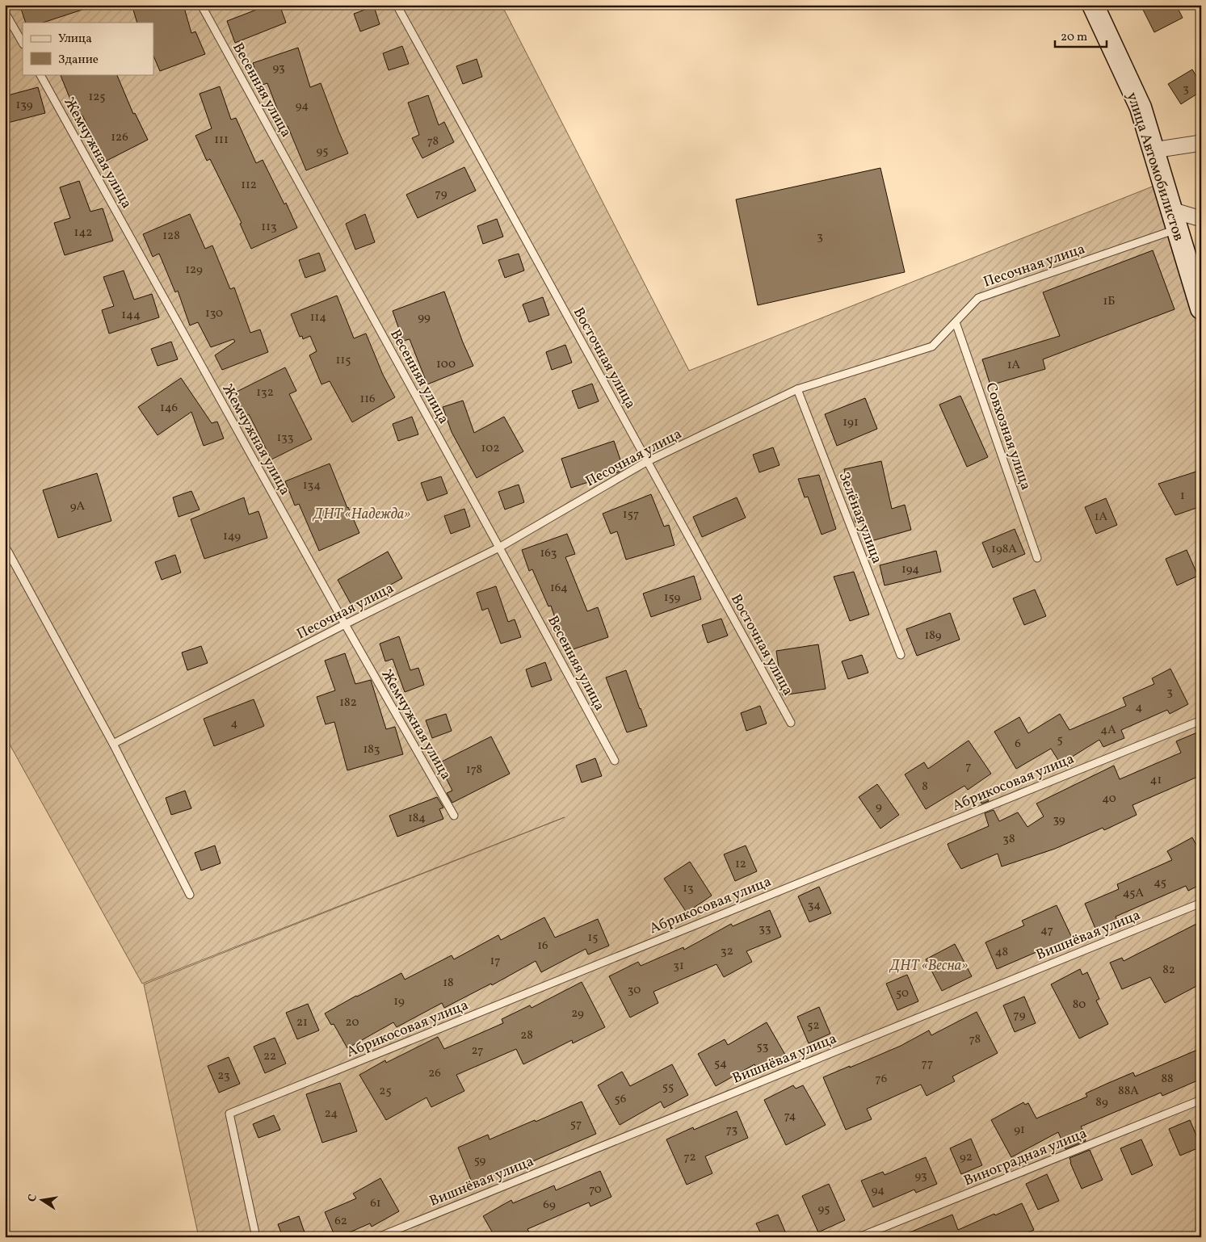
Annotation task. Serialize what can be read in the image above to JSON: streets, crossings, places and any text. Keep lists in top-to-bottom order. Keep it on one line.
{"streets":{"street":["улица Автомобилистов"],"lane":["Весенняя улица","Жемчужная улица","Песочная улица","Восточная улица","Совхозная улица","Зелёная улица","Абрикосовая улица","Вишнёвая улица","Виноградная улица"]},"crossings":[["Весенняя улица","Песочная улица"],["Жемчужная улица","Песочная улица"],["улица Автомобилистов","Песочная улица"],["Песочная улица","Восточная улица"],["Песочная улица","Совхозная улица"],["Песочная улица","Зелёная улица"]],"parks":["ДНТ «Надежда»","ДНТ «Весна»"],"house_numbers":["93","3","125","139","94","126","111","78","95","112","79","113","142","128","3","129","1Б","130","144","114","99","115","100","1А","132","116","146","191","133","102","134","1","9А","157","1А","149","198А","163","194","164","159","189","3","182","4","4","4А","5","6","183","7","178","41","8","40","9","184","39","38","12","45","13","45А","34","33","47","15","16","32","48","17","31","82","18","30","50","19","80","29","79","21","20","52","28","78","53","27","22","54","77","26","23","76","88","55","25","88А","56","89","24","74","57","73","91","72","92","59","93","70","94","61","69","95","62"],"legend":["Улица","Здание"],"scale_bar":"20 m","north":"left"}
